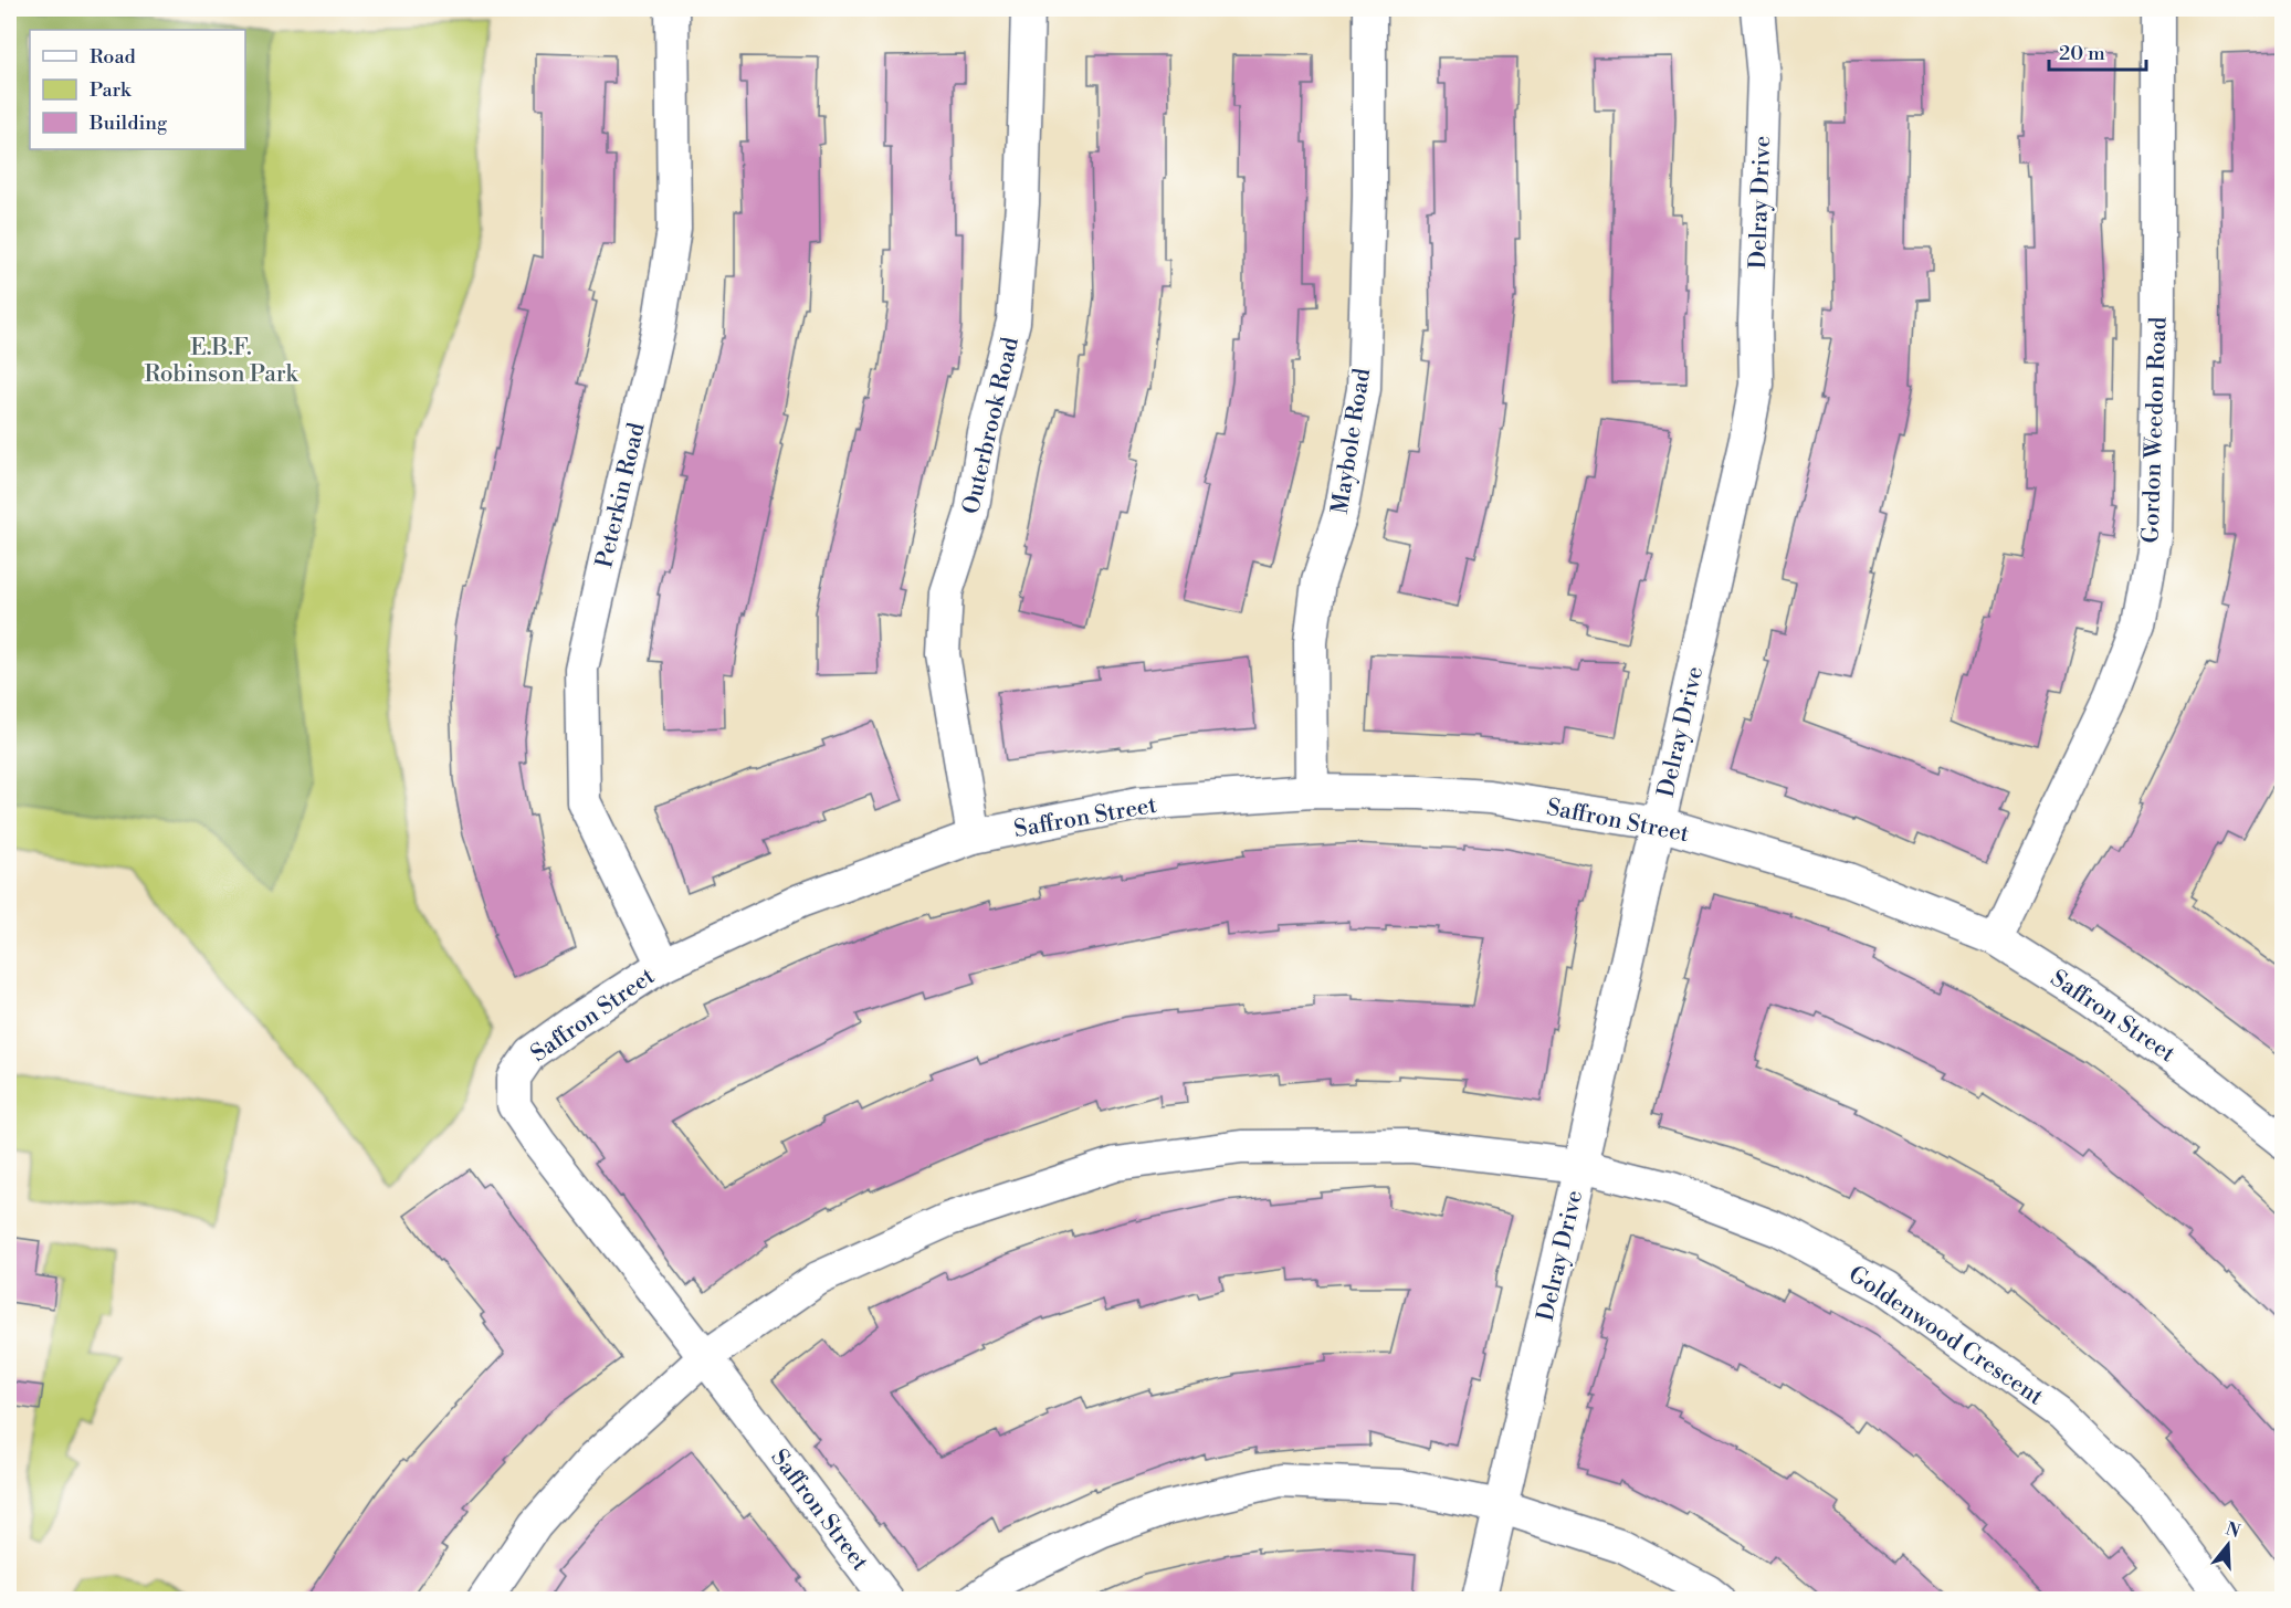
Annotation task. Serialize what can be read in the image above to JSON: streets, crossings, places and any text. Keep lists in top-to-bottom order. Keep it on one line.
{"streets":{"street":["Delray Drive","Outerbrook Road","Gordon Weedon Road","Maybole Road","Peterkin Road","Saffron Street","Goldenwood Crescent"]},"crossings":[["Delray Drive","Saffron Street"],["Delray Drive","Goldenwood Crescent"],["Outerbrook Road","Saffron Street"],["Gordon Weedon Road","Saffron Street"],["Maybole Road","Saffron Street"],["Peterkin Road","Saffron Street"],["Saffron Street","Goldenwood Crescent"]],"parks":["E.B.F. Robinson Park"],"legend":["Road","Park","Building"],"scale_bar":"20 m","north":"top"}
